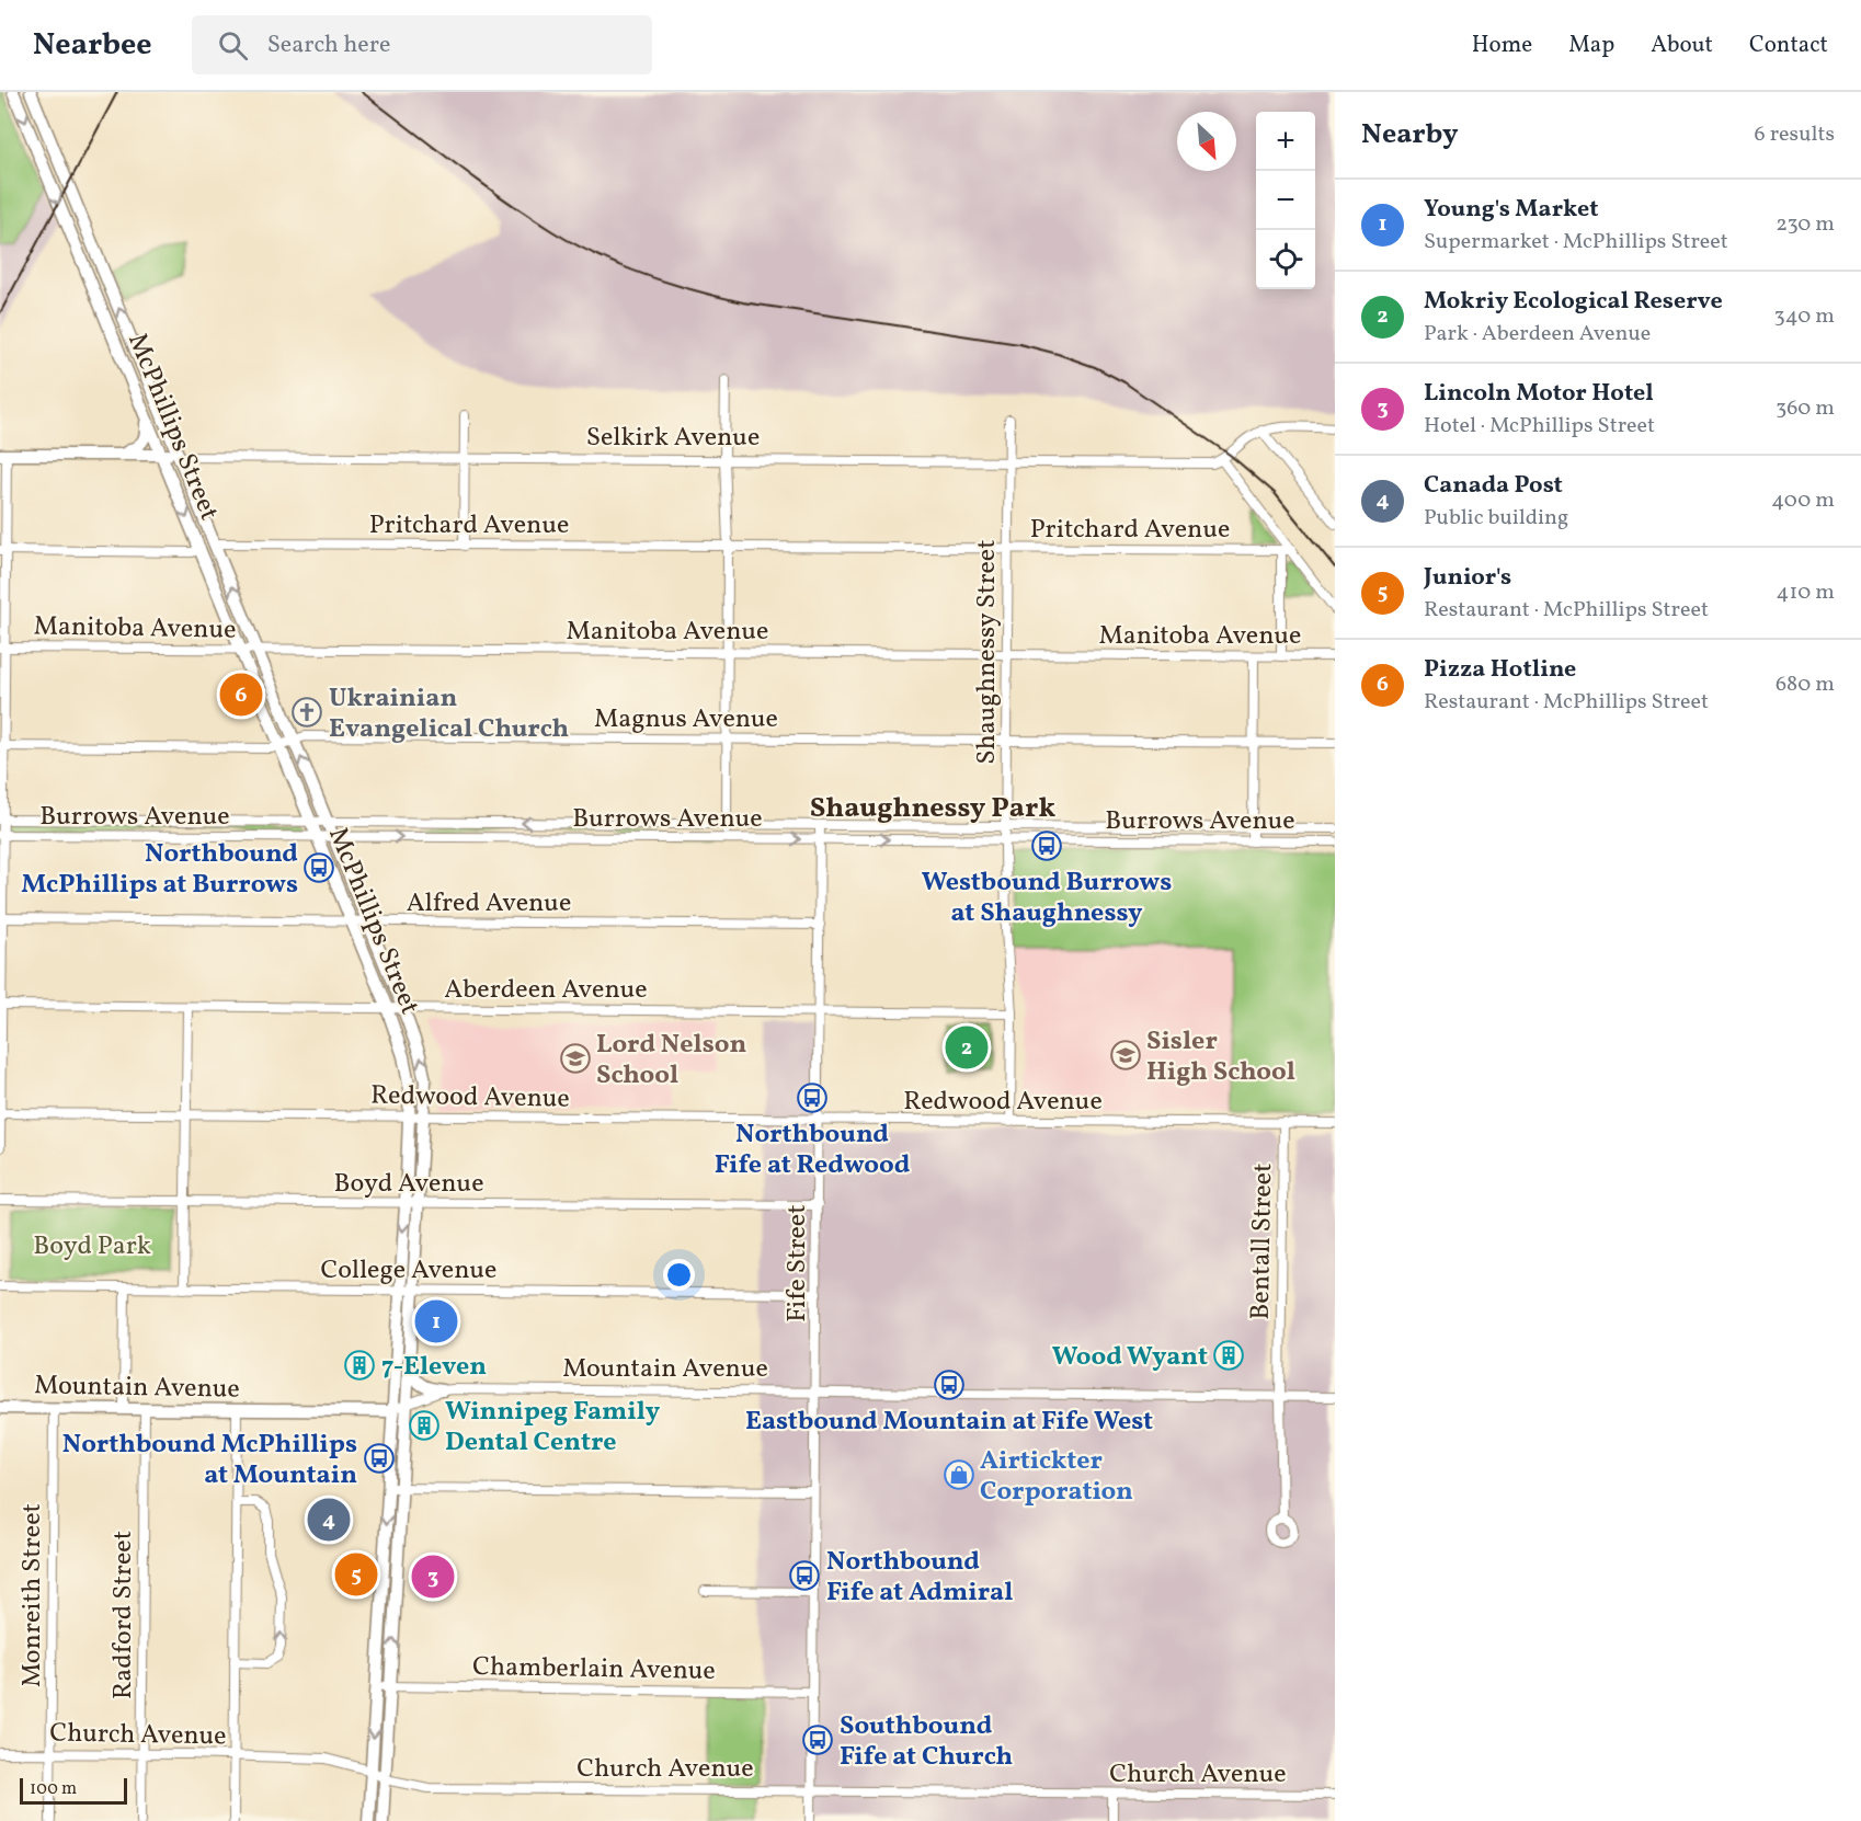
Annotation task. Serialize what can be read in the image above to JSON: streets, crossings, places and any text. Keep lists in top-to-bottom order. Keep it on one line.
{"streets":{"main road":["McPhillips Street","Selkirk Avenue","Mountain Avenue"],"street":["Pritchard Avenue","Manitoba Avenue","Shaughnessy Street","Magnus Avenue","Burrows Avenue","Alfred Avenue","Aberdeen Avenue","Redwood Avenue","Boyd Avenue","Bentall Street","Fife Street","College Avenue","Monreith Street","Radford Street","Chamberlain Avenue","Church Avenue"]},"crossings":[["McPhillips Street","Selkirk Avenue"],["McPhillips Street","Pritchard Avenue"],["McPhillips Street","Manitoba Avenue"],["McPhillips Street","Magnus Avenue"],["McPhillips Street","Burrows Avenue"],["McPhillips Street","Alfred Avenue"],["McPhillips Street","Aberdeen Avenue"],["McPhillips Street","Redwood Avenue"],["McPhillips Street","Boyd Avenue"],["McPhillips Street","College Avenue"],["McPhillips Street","Mountain Avenue"],["McPhillips Street","Chamberlain Avenue"],["McPhillips Street","Church Avenue"],["Selkirk Avenue","Shaughnessy Street"],["Pritchard Avenue","Shaughnessy Street"],["Manitoba Avenue","Shaughnessy Street"],["Shaughnessy Street","Magnus Avenue"],["Shaughnessy Street","Burrows Avenue"],["Shaughnessy Street","Aberdeen Avenue"],["Shaughnessy Street","Redwood Avenue"],["Burrows Avenue","Fife Street"],["Alfred Avenue","Fife Street"],["Aberdeen Avenue","Fife Street"],["Redwood Avenue","Bentall Street"],["Redwood Avenue","Fife Street"],["Boyd Avenue","Fife Street"],["Bentall Street","Mountain Avenue"],["Fife Street","College Avenue"],["Fife Street","Mountain Avenue"],["Fife Street","Chamberlain Avenue"],["Fife Street","Church Avenue"],["Mountain Avenue","Monreith Street"],["Mountain Avenue","Radford Street"],["Monreith Street","Church Avenue"],["Radford Street","Church Avenue"]],"districts":["Shaughnessy Park"],"parks":["Boyd Park"],"places":{"church":["Ukrainian Evangelical Church"],"bus stop":["Westbound Burrows at Shaughnessy","Northbound McPhillips at Burrows","Northbound Fife at Redwood","Eastbound Mountain at Fife West","Northbound McPhillips at Mountain","Northbound Fife at Admiral","Southbound Fife at Church"],"school or university":["Sisler High School","Lord Nelson School"],"building":["Wood Wyant","7-Eleven","Winnipeg Family Dental Centre"],"shop":["Airtickter Corporation"]},"scale_bar":"100 m","north":"bottom right","page":{"header":"Nearbee","search":"Search here","nav":["Home","Map","About","Contact"],"heading":["Nearby","6 results"],"map_buttons":["+","−"],"list":[{"mark":"1","name":"Young's Market","note":"Supermarket · McPhillips Street","value":"230 m"},{"mark":"2","name":"Mokriy Ecological Reserve","note":"Park · Aberdeen Avenue","value":"340 m"},{"mark":"3","name":"Lincoln Motor Hotel","note":"Hotel · McPhillips Street","value":"360 m"},{"mark":"4","name":"Canada Post","note":"Public building","value":"400 m"},{"mark":"5","name":"Junior's","note":"Restaurant · McPhillips Street","value":"410 m"},{"mark":"6","name":"Pizza Hotline","note":"Restaurant · McPhillips Street","value":"680 m"}],"pins":["6","2","1","4","5","3"],"scale":"100 m"}}
